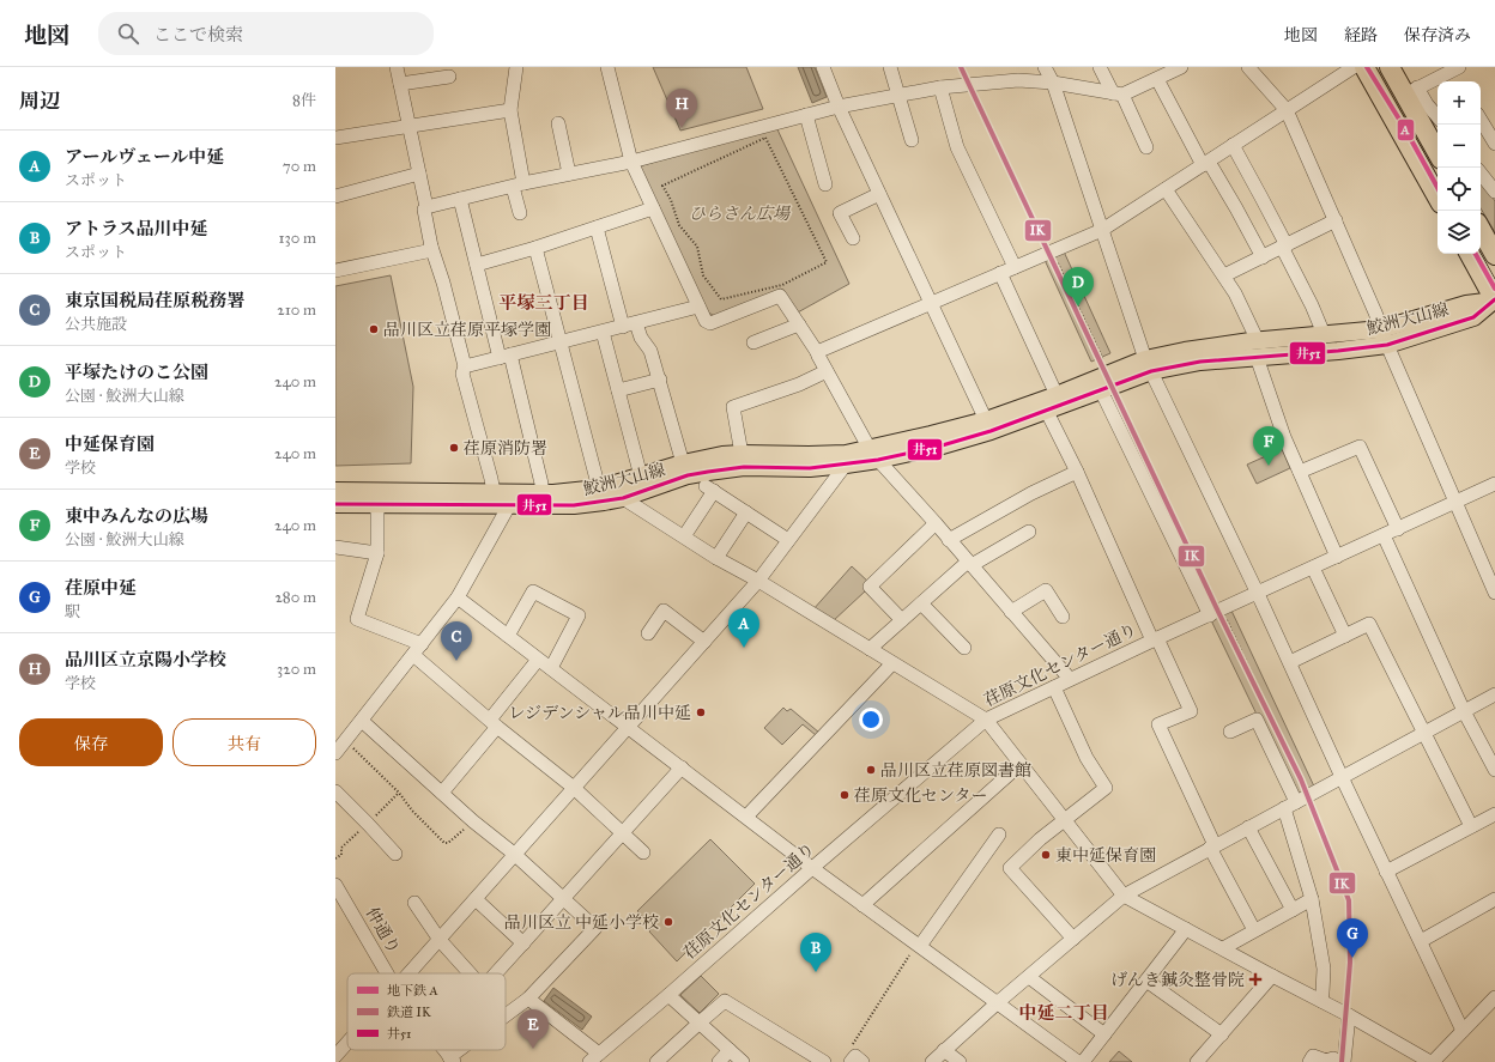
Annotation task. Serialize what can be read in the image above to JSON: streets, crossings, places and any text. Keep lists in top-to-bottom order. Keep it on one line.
{"streets":{"main road":["鮫洲大山線"],"street":["荏原文化センター通り","仲通り"]},"districts":["平塚三丁目","中延二丁目"],"parks":["ひらさん広場"],"places":{"other":["品川区立荏原平塚学園","荏原消防署","レジデンシャル品川中延","品川区立荏原図書館","荏原文化センター","東中延保育園","品川区立 中延小学校"],"health":["げんき鍼灸整骨院"]},"lines":["metro line A","rail line IK","transit line 井51"],"legend":["地下鉄 A","鉄道 IK","井51"],"page":{"header":"地図","search":"ここで検索","nav":["地図","経路","保存済み"],"heading":["周辺","8件"],"map_buttons":["+","−"],"pins":["H","D","F","A","C","G","B","E"],"list":[{"mark":"A","name":"アールヴェール中延","note":"スポット","value":"70 m"},{"mark":"B","name":"アトラス品川中延","note":"スポット","value":"130 m"},{"mark":"C","name":"東京国税局荏原税務署","note":"公共施設","value":"210 m"},{"mark":"D","name":"平塚たけのこ公園","note":"公園 · 鮫洲大山線","value":"240 m"},{"mark":"E","name":"中延保育園","note":"学校","value":"240 m"},{"mark":"F","name":"東中みんなの広場","note":"公園 · 鮫洲大山線","value":"240 m"},{"mark":"G","name":"荏原中延","note":"駅","value":"280 m"},{"mark":"H","name":"品川区立京陽小学校","note":"学校","value":"320 m"}],"buttons":["保存","共有"]}}
